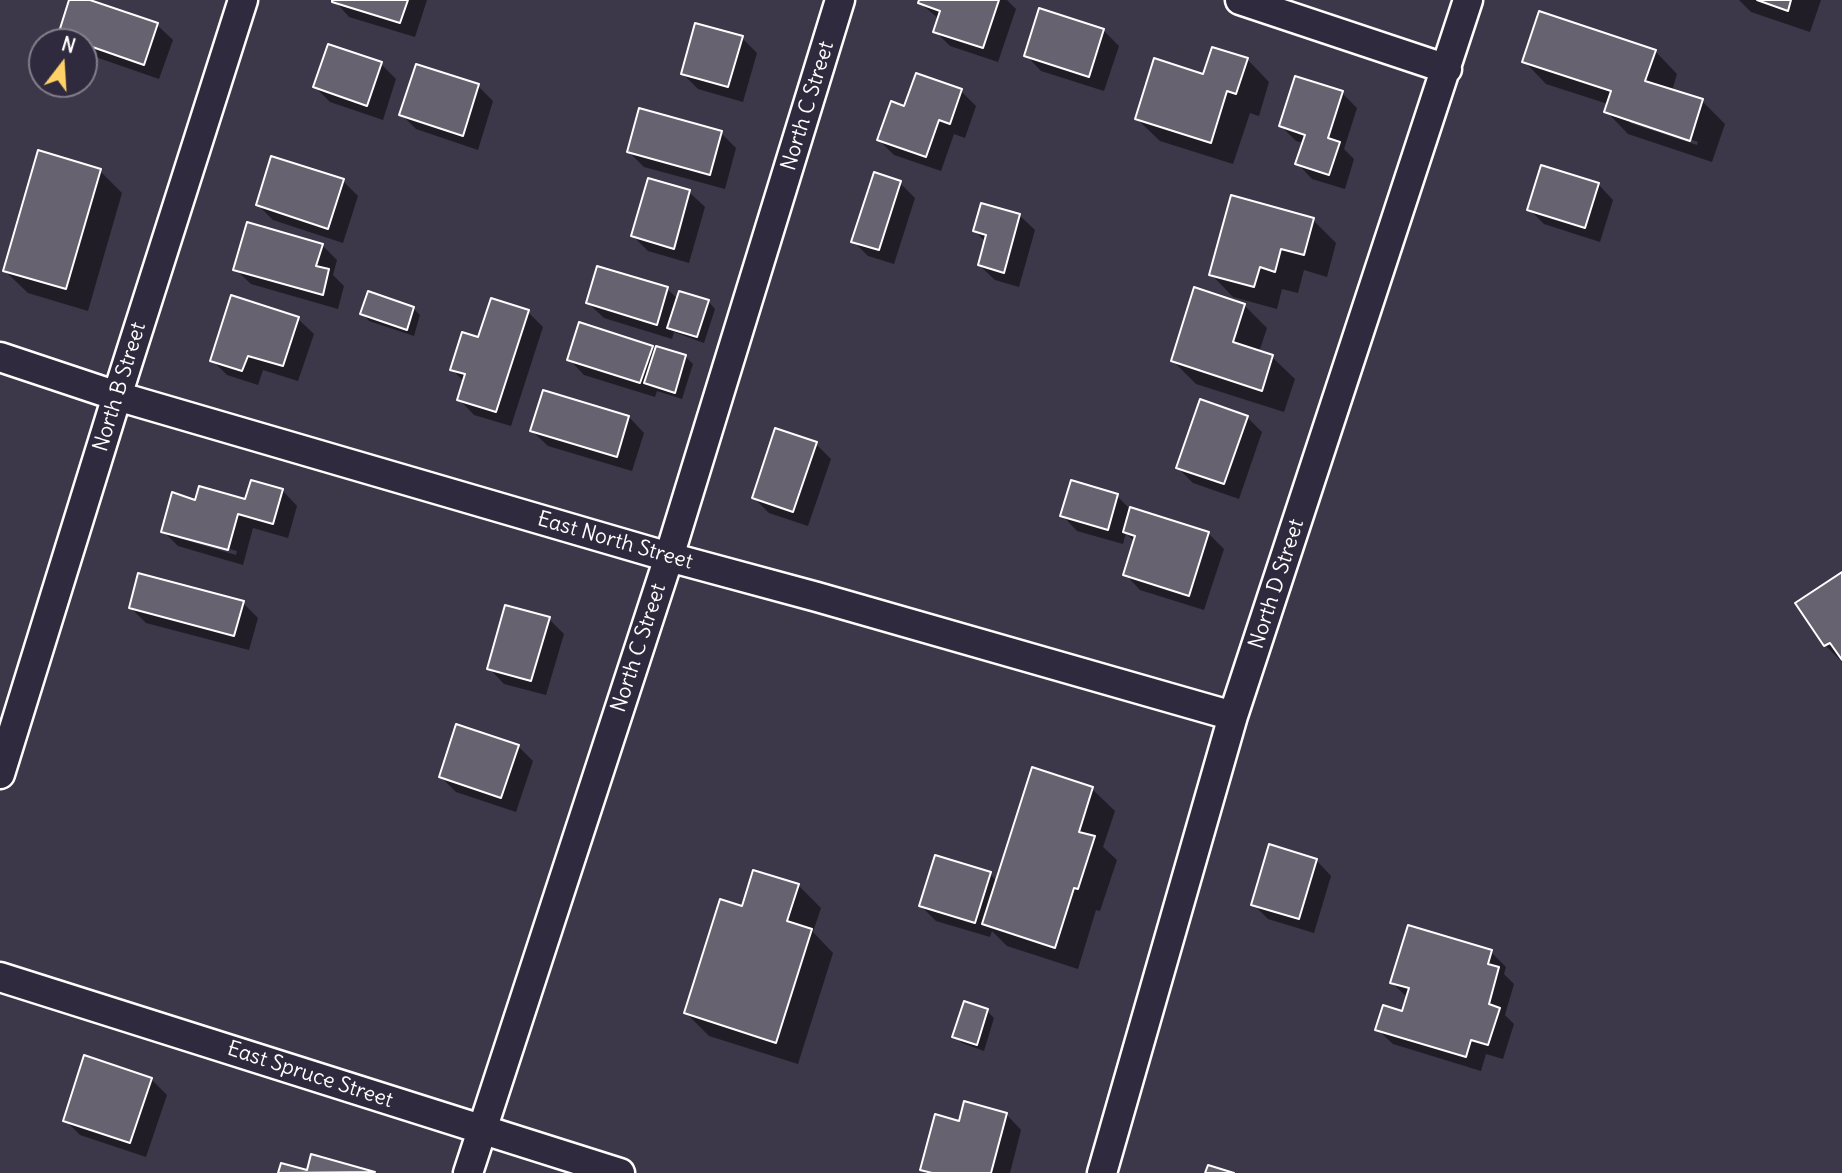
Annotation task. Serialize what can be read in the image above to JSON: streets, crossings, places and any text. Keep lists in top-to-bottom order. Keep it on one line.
{"streets":{"street":["North C Street","North B Street","East North Street","North D Street","East Spruce Street"]},"crossings":[["North C Street","East North Street"],["North C Street","East Spruce Street"],["North B Street","East North Street"],["East North Street","North D Street"]],"north":"top"}
